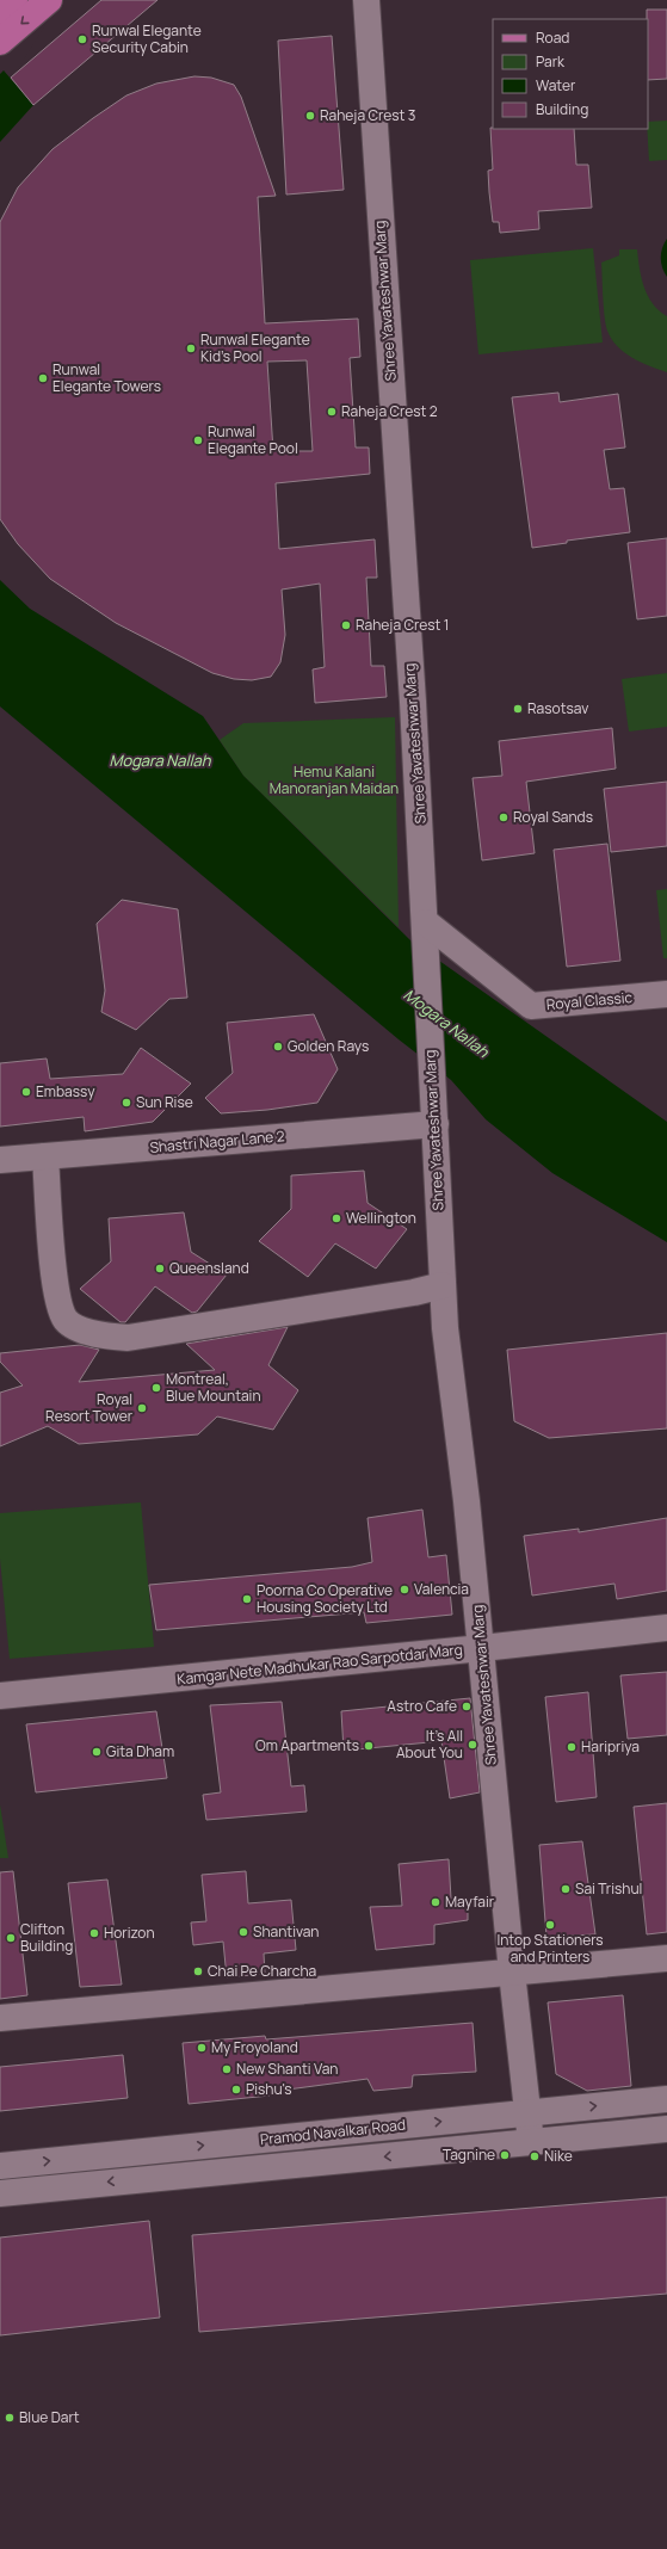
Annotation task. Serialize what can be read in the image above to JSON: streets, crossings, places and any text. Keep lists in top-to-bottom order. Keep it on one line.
{"streets":{"street":["Shree Yavateshwar Marg","Royal Classic","Shastri Nagar Lane 2","Kamgar Nete Madhukar Rao Sarpotdar Marg","Pramod Navalkar Road"]},"crossings":[["Shree Yavateshwar Marg","Royal Classic"],["Shree Yavateshwar Marg","Shastri Nagar Lane 2"],["Shree Yavateshwar Marg","Kamgar Nete Madhukar Rao Sarpotdar Marg"],["Shree Yavateshwar Marg","Pramod Navalkar Road"]],"water":["Mogara Nallah"],"parks":["Hemu Kalani Manoranjan Maidan"],"places":["Runwal Elegante Security Cabin","Raheja Crest 3","Runwal Elegante Kid's Pool","Runwal Elegante Towers","Raheja Crest 2","Runwal Elegante Pool","Raheja Crest 1","Rasotsav","Royal Sands","Golden Rays","Embassy","Sun Rise","Wellington","Queensland","Montreal, Blue Mountain","Royal Resort Tower","Valencia","Poorna Co Operative Housing Society Ltd","Astro Cafe","It's All About You","Om Apartments","Haripriya","Gita Dham","Sai Trishul","Mayfair","Intop Stationers and Printers","Shantivan","Horizon","Clifton Building","Chai Pe Charcha","My Froyoland","New Shanti Van","Pishu's","Tagnine","Nike","Blue Dart"],"legend":["Road","Park","Water","Building"]}
